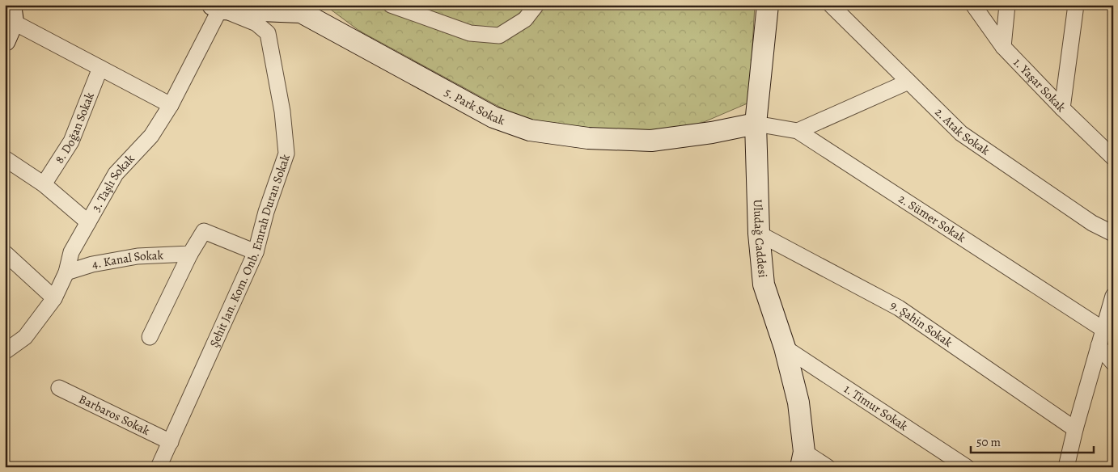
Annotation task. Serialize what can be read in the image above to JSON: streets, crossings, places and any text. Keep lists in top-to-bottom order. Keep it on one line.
{"streets":{"main road":["5. Park Sokak","Uludağ Caddesi"],"street":["1. Yaşar Sokak","8. Doğan Sokak","2. Atak Sokak","3. Taşlı Sokak","2. Sümer Sokak","Şehit Jan. Kom. Onb. Emrah Duran Sokak","4. Kanal Sokak","9. Şahin Sokak","1. Timur Sokak","Barbaros Sokak"]},"crossings":[["5. Park Sokak","3. Taşlı Sokak"],["5. Park Sokak","2. Sümer Sokak"],["5. Park Sokak","Uludağ Caddesi"],["5. Park Sokak","Şehit Jan. Kom. Onb. Emrah Duran Sokak"],["3. Taşlı Sokak","Şehit Jan. Kom. Onb. Emrah Duran Sokak"],["3. Taşlı Sokak","4. Kanal Sokak"],["2. Sümer Sokak","Uludağ Caddesi"],["Uludağ Caddesi","9. Şahin Sokak"],["Uludağ Caddesi","1. Timur Sokak"],["Şehit Jan. Kom. Onb. Emrah Duran Sokak","Barbaros Sokak"]],"scale_bar":"50 m"}
